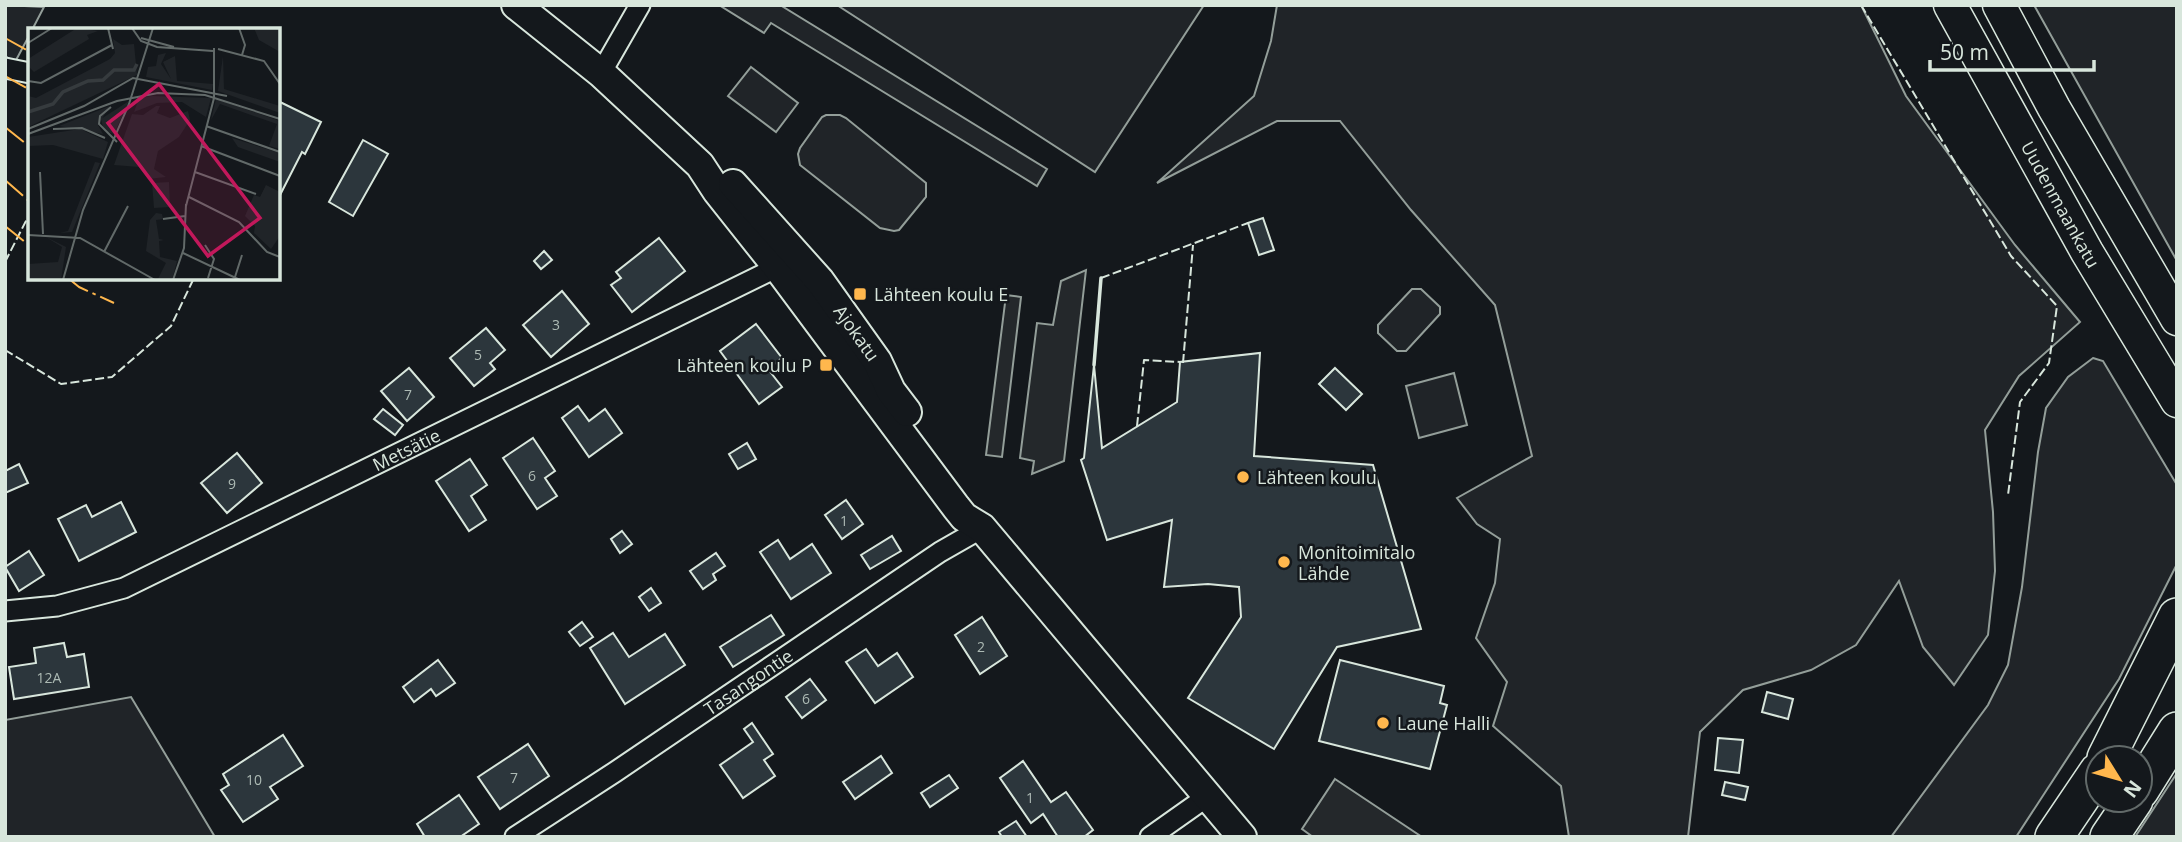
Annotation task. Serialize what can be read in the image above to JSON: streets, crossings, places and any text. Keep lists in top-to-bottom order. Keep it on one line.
{"streets":{"main road":["Uudenmaankatu"],"street":["Ajokatu","Metsätie","Tasangontie"]},"crossings":[["Ajokatu","Metsätie"],["Ajokatu","Tasangontie"]],"places":{"transit":["Lähteen koulu E","Lähteen koulu P"],"other":["Lähteen koulu","Monitoimitalo Lähde","Laune Halli"]},"house_numbers":["3","5","7","6","9","1","2","12A","6","7","10","1"],"scale_bar":"50 m","north":"bottom right"}
